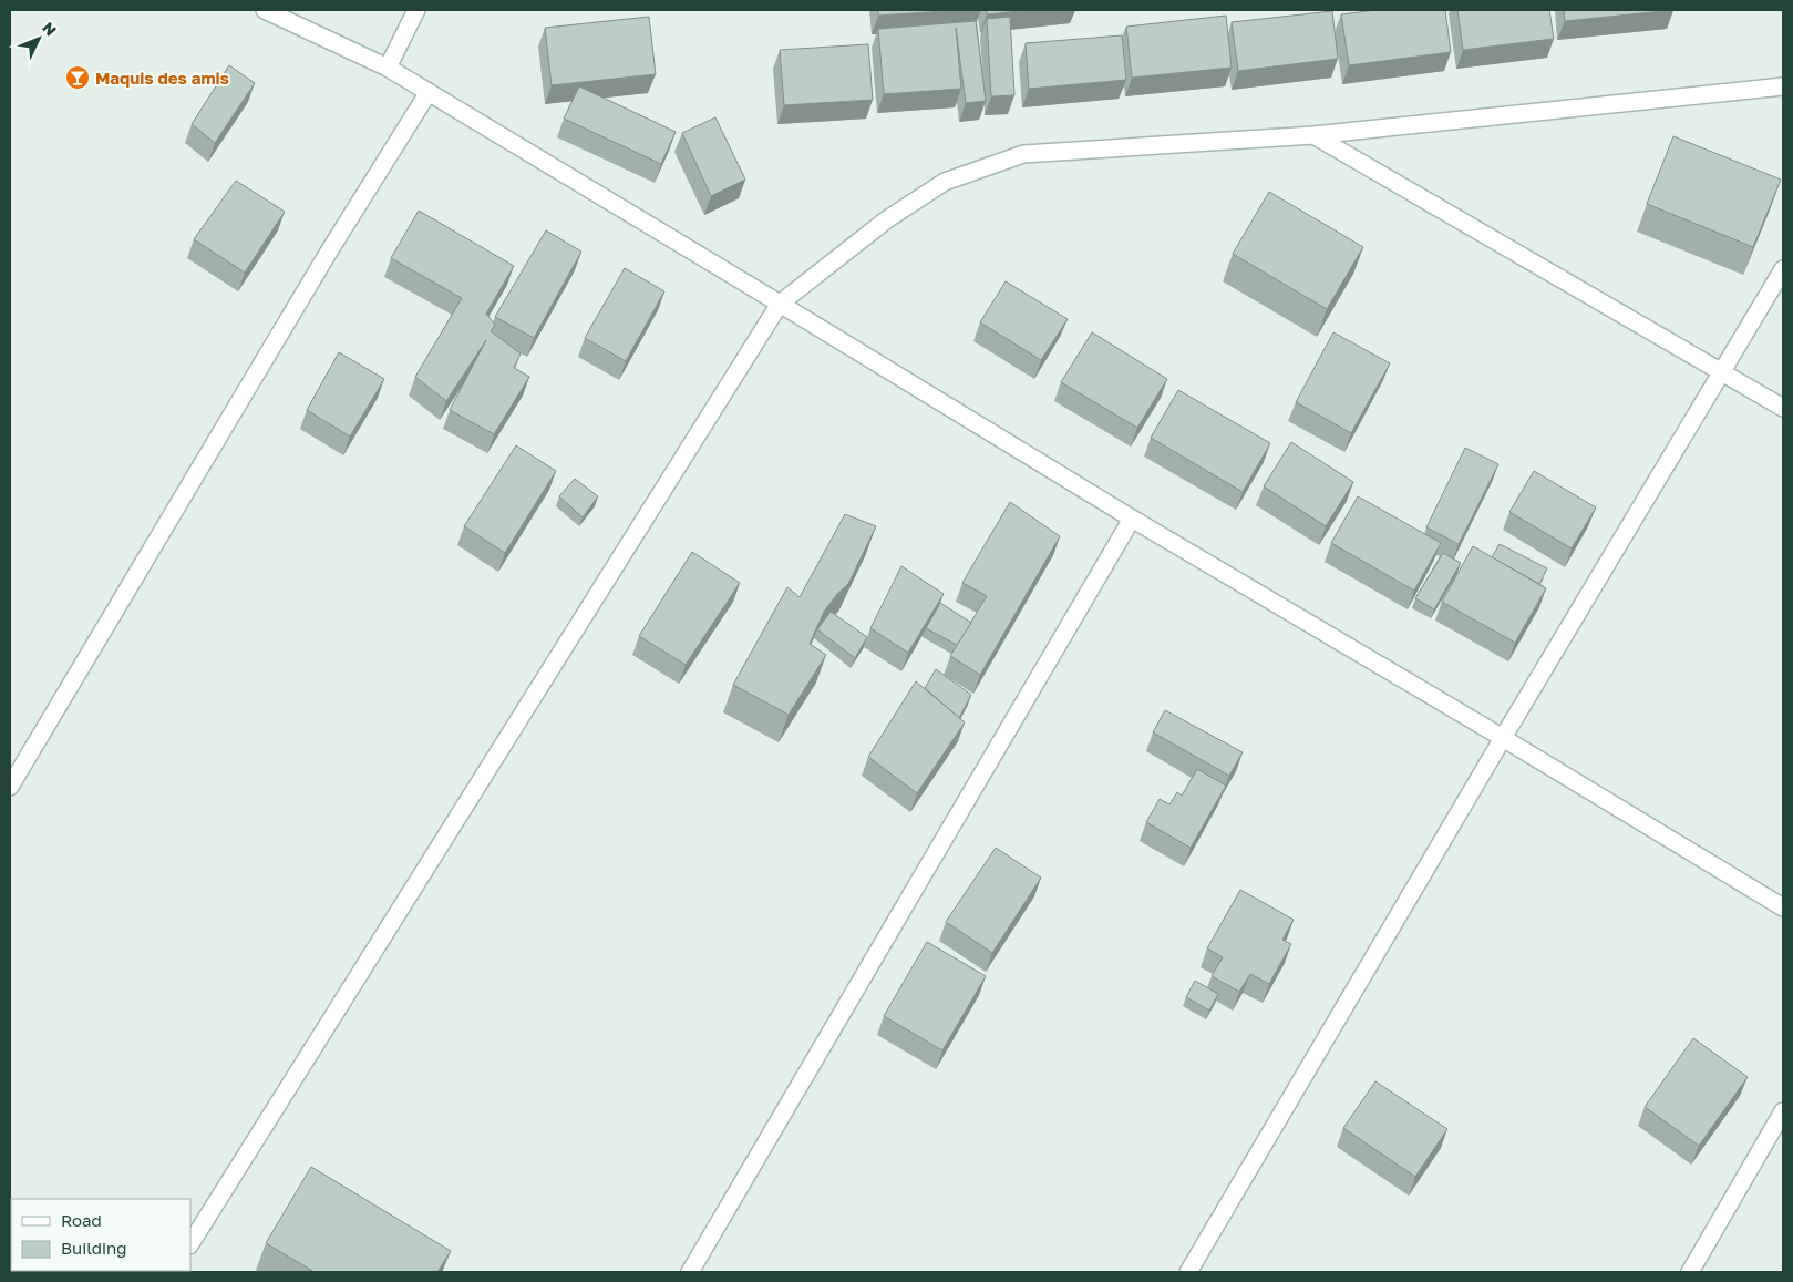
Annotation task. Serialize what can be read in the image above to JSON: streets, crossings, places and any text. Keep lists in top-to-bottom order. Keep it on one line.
{"places":{"bar":["Maquis des amis"]},"legend":["Road","Building"],"north":"top right"}
